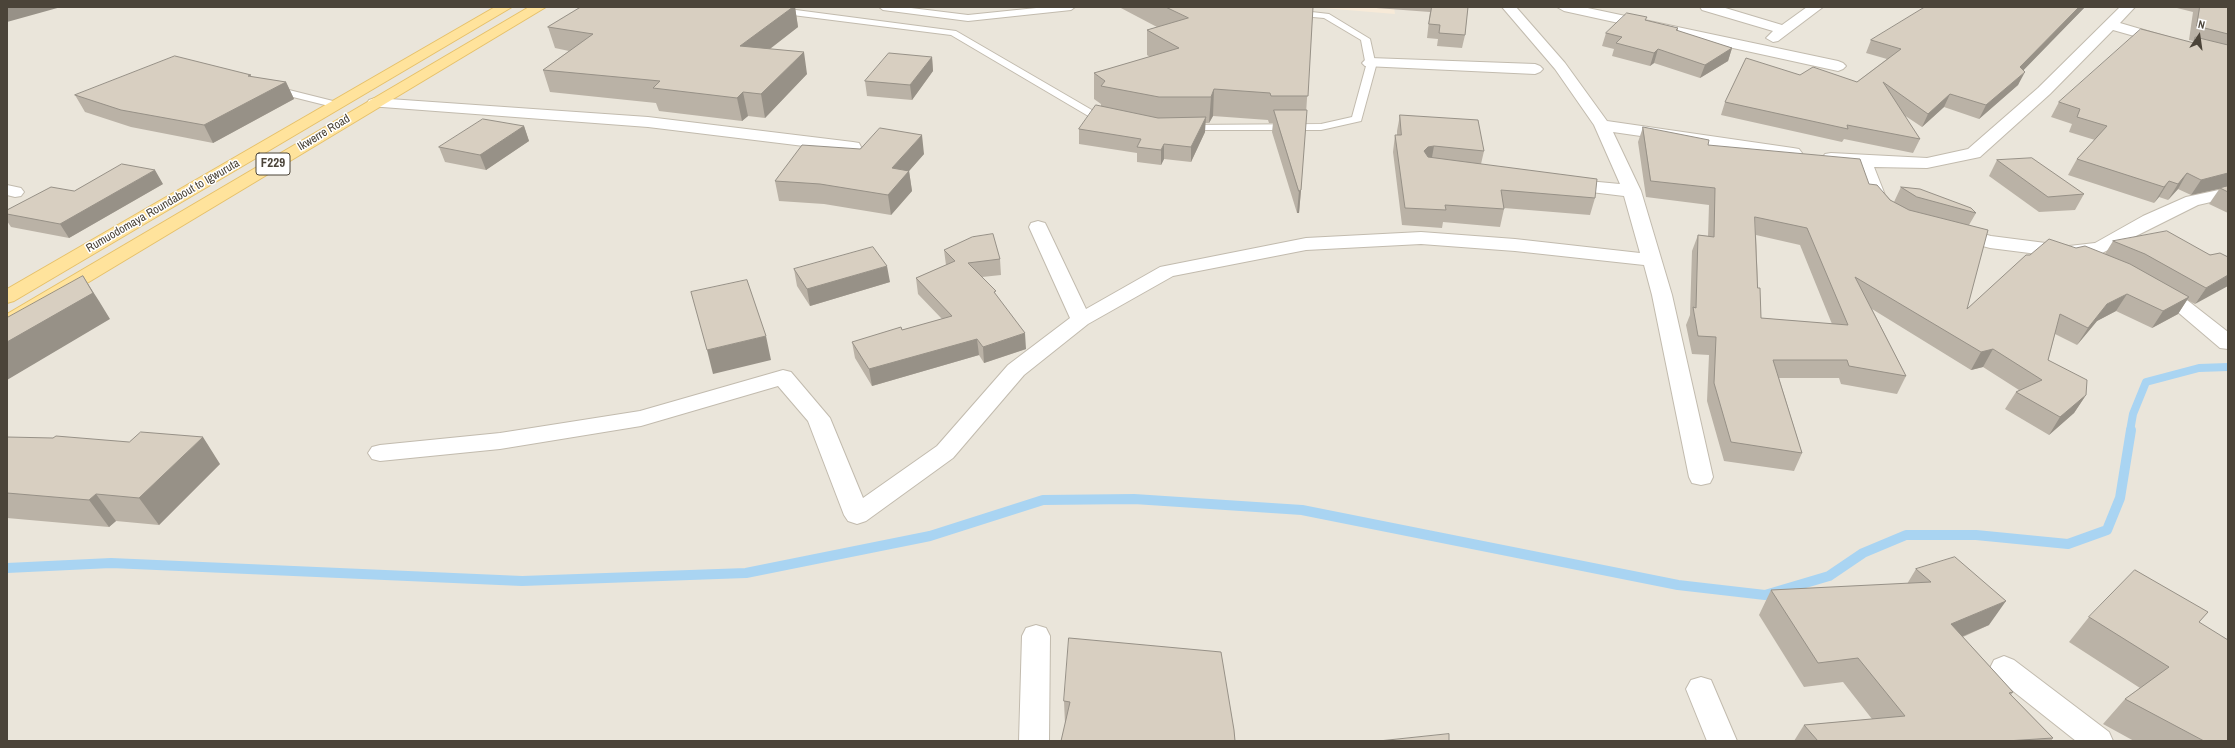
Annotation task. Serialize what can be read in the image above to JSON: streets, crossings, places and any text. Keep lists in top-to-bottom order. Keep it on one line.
{"streets":{"main road":["Ikwerre Road","F229","Rumuodomaya Roundabout to Igwuruta"]},"north":"top"}
